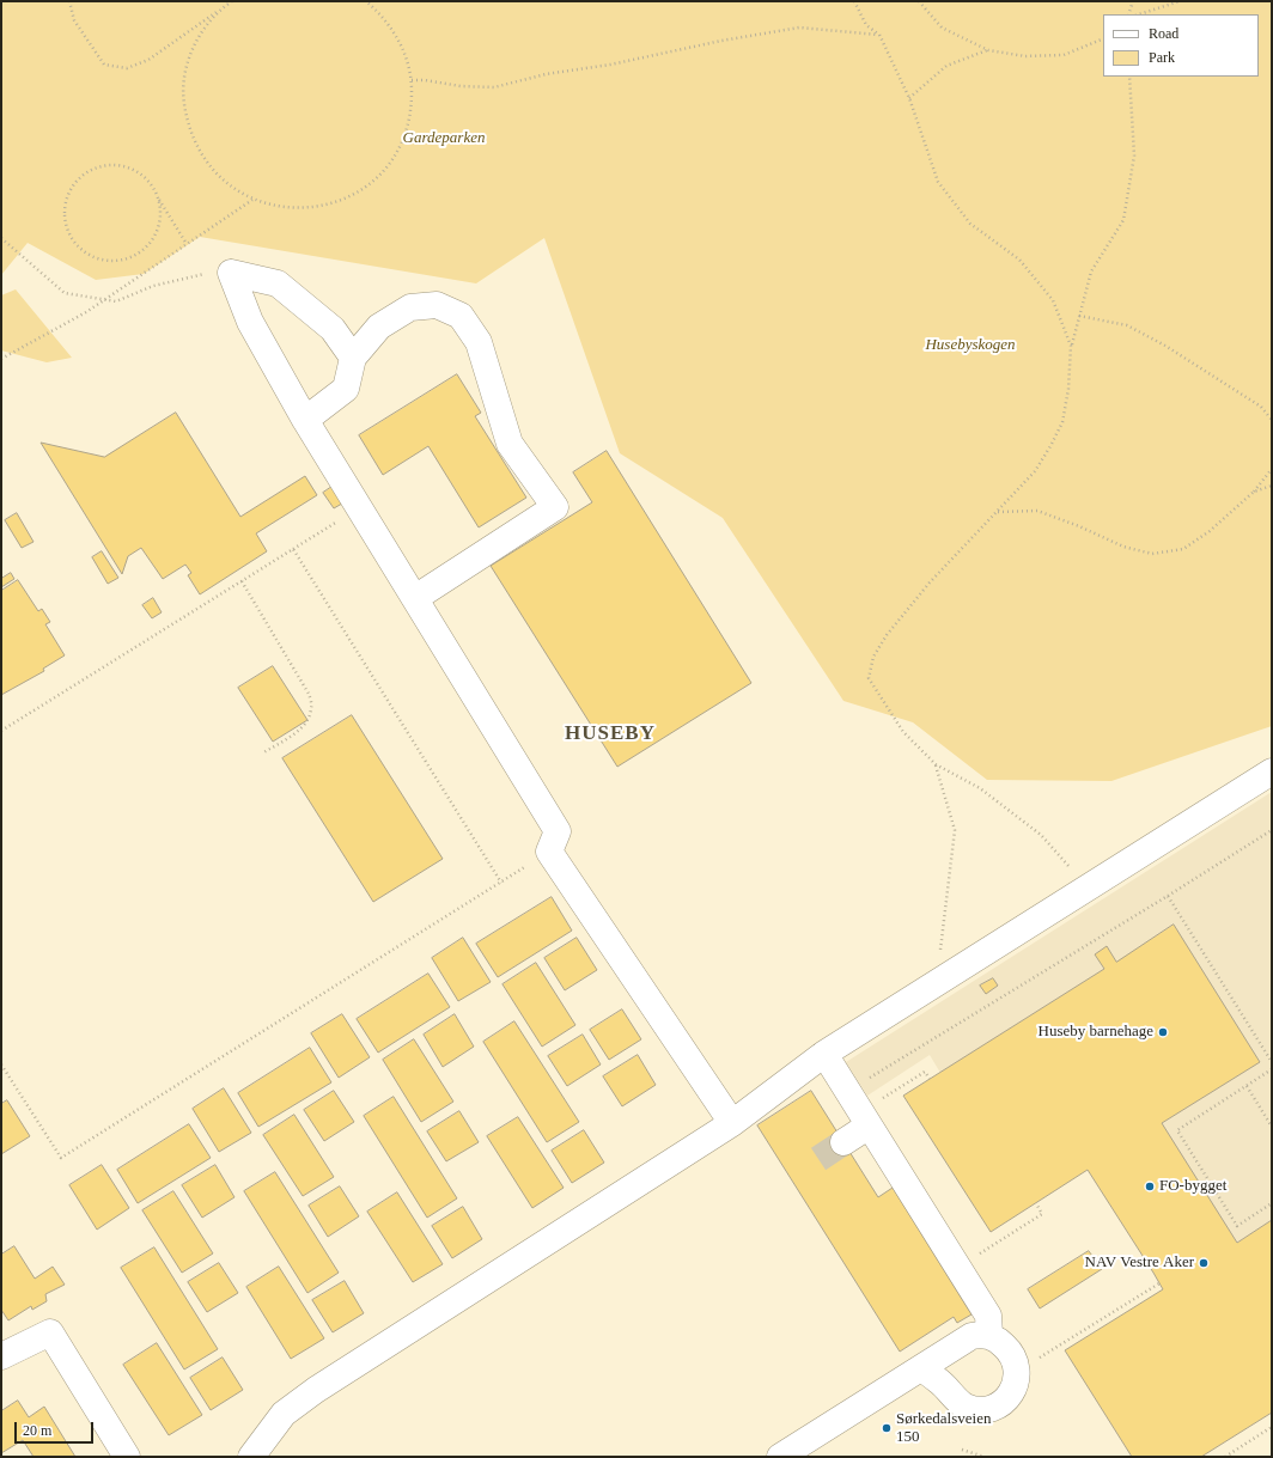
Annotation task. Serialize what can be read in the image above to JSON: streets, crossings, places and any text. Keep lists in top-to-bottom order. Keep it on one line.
{"districts":["HUSEBY"],"parks":["Gardeparken","Husebyskogen"],"places":["Huseby barnehage","FO-bygget","NAV Vestre Aker","Sørkedalsveien 150"],"legend":["Road","Park"],"scale_bar":"20 m"}
